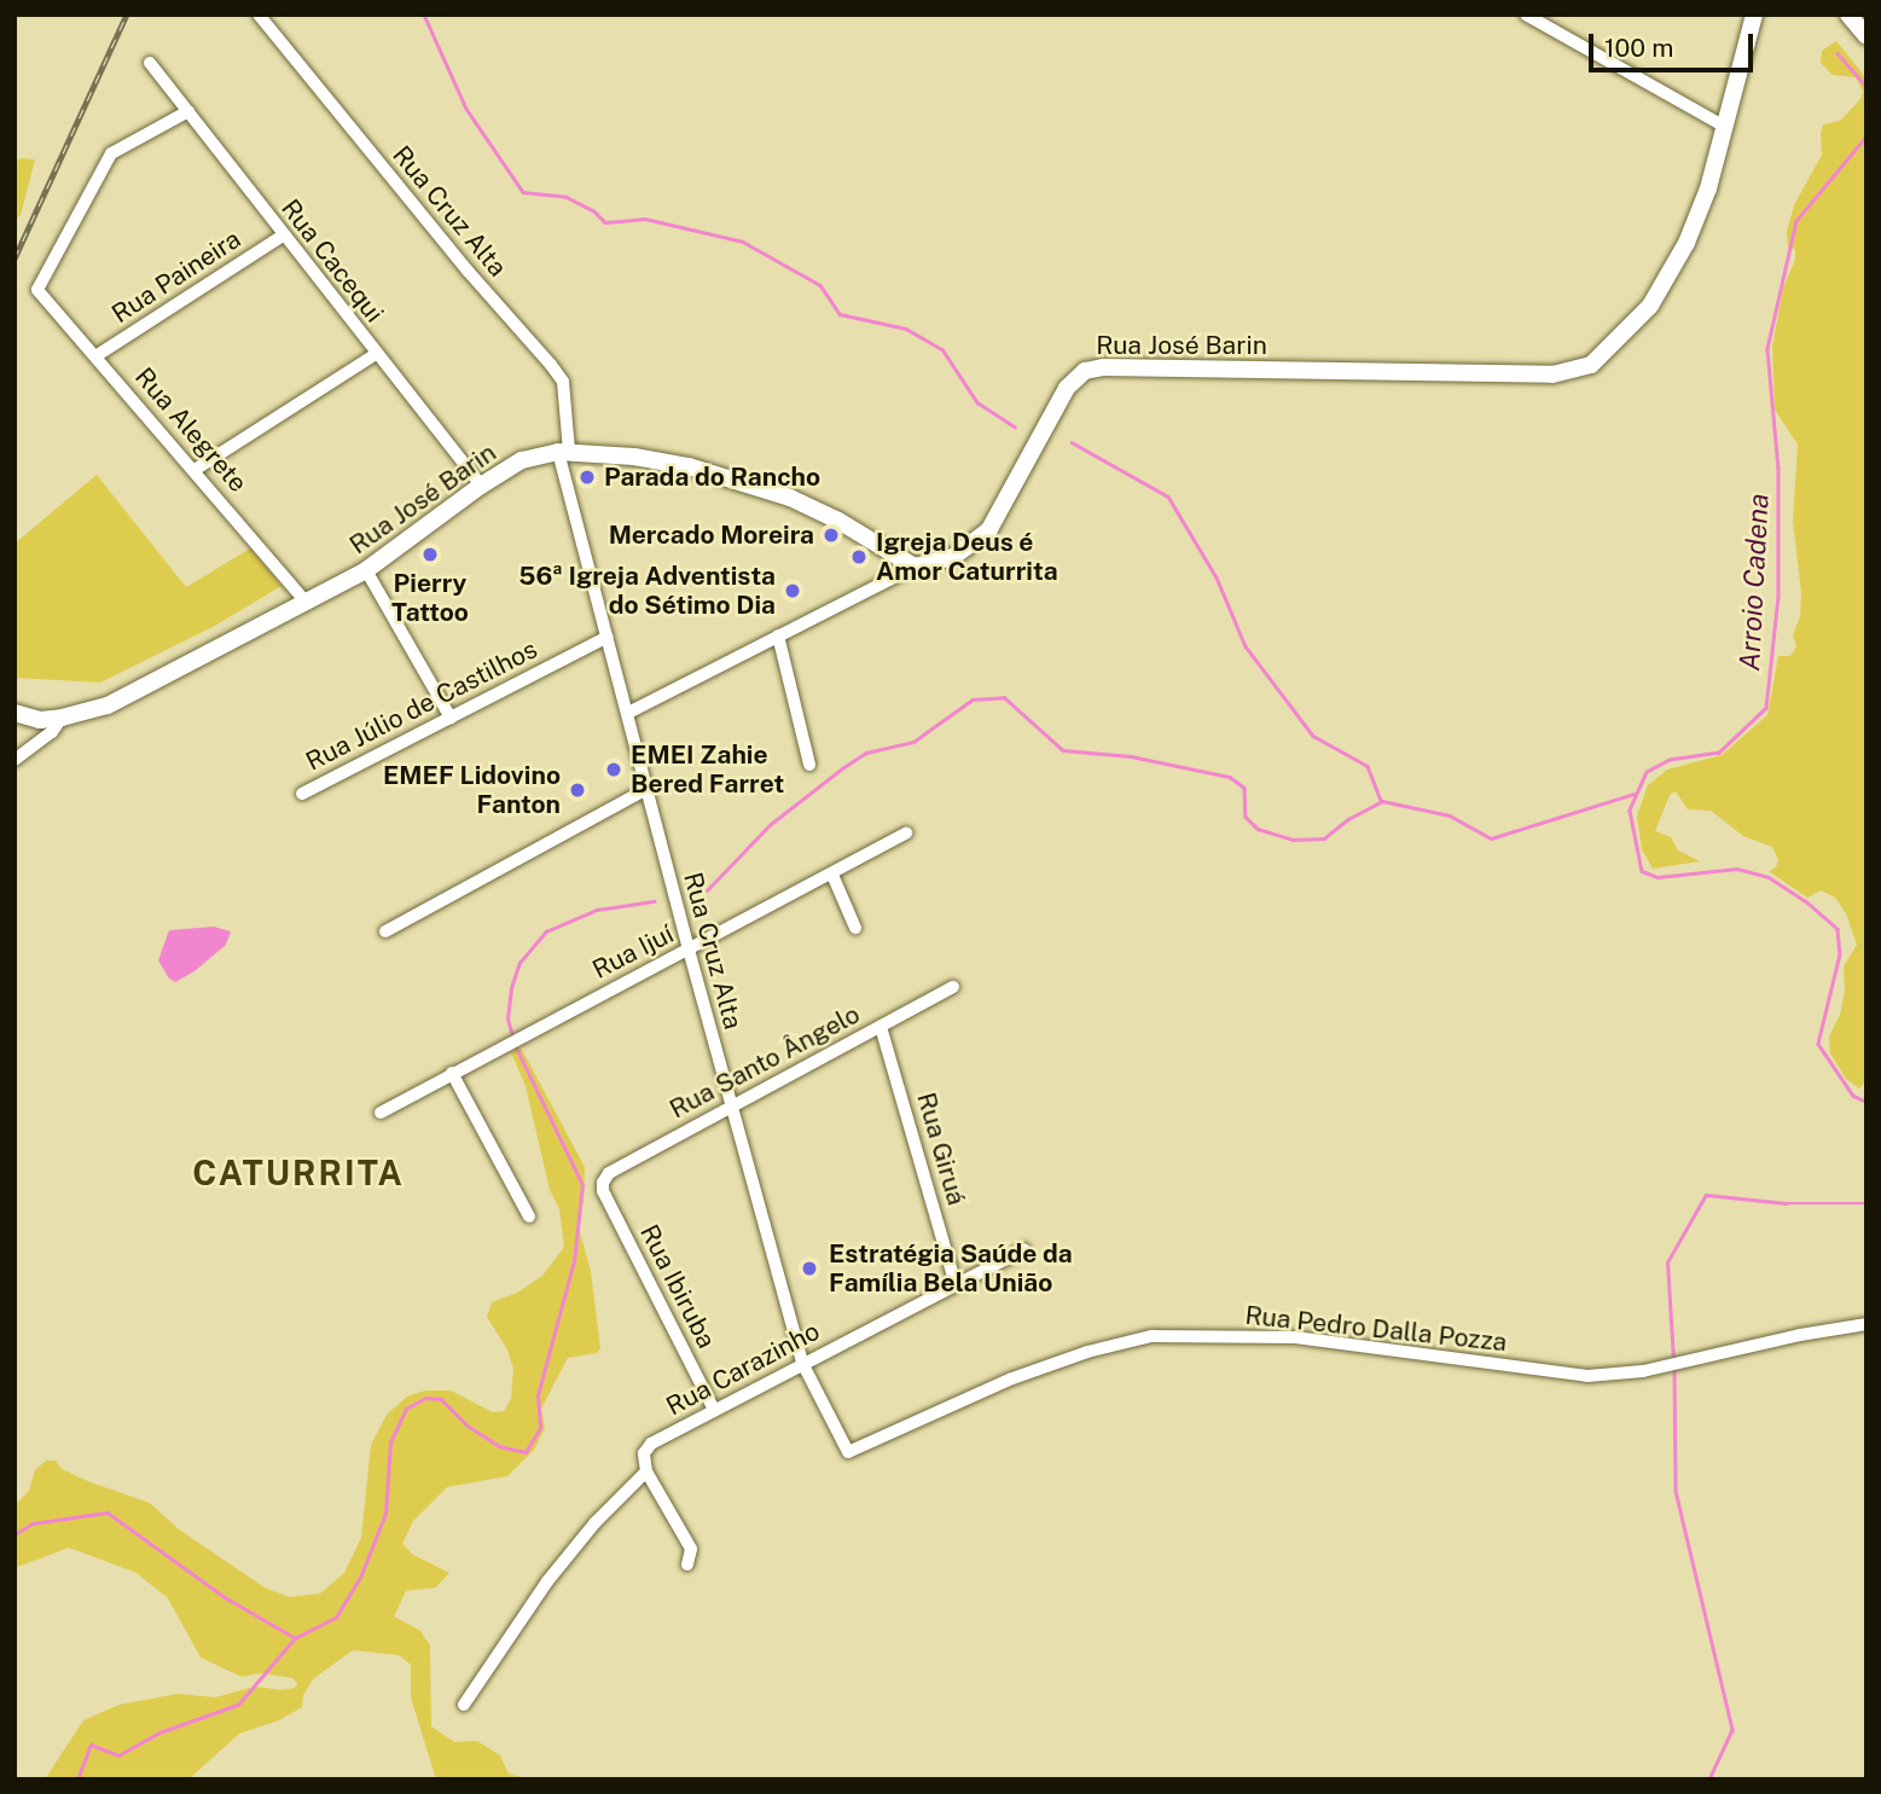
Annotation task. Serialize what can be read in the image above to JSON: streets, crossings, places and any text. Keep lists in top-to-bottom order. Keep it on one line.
{"streets":{"main road":["Rua José Barin"],"street":["Rua Cruz Alta","Rua Cacequi","Rua Paineira","Rua Alegrete","Rua Júlio de Castilhos","Rua Ijuí","Rua Santo Ângelo","Rua Giruá","Rua Ibiruba","Rua Pedro Dalla Pozza","Rua Carazinho"]},"crossings":[["Rua Cruz Alta","Rua José Barin"],["Rua Cruz Alta","Rua Júlio de Castilhos"],["Rua Cruz Alta","Rua Ijuí"],["Rua Cruz Alta","Rua Santo Ângelo"],["Rua Cruz Alta","Rua Pedro Dalla Pozza"],["Rua Cruz Alta","Rua Carazinho"],["Rua Cacequi","Rua Paineira"],["Rua Cacequi","Rua José Barin"],["Rua Cacequi","Rua Alegrete"],["Rua Paineira","Rua Alegrete"],["Rua José Barin","Rua Alegrete"],["Rua Santo Ângelo","Rua Giruá"],["Rua Santo Ângelo","Rua Ibiruba"],["Rua Giruá","Rua Carazinho"],["Rua Ibiruba","Rua Carazinho"]],"districts":["CATURRITA"],"water":["Arroio Cadena"],"places":["Parada do Rancho","Mercado Moreira","Pierry Tattoo","Igreja Deus é Amor Caturrita","56ª Igreja Adventista do Sétimo Dia","EMEI Zahie Bered Farret","EMEF Lidovino Fanton","Estratégia Saúde da Família Bela União"],"scale_bar":"100 m"}
